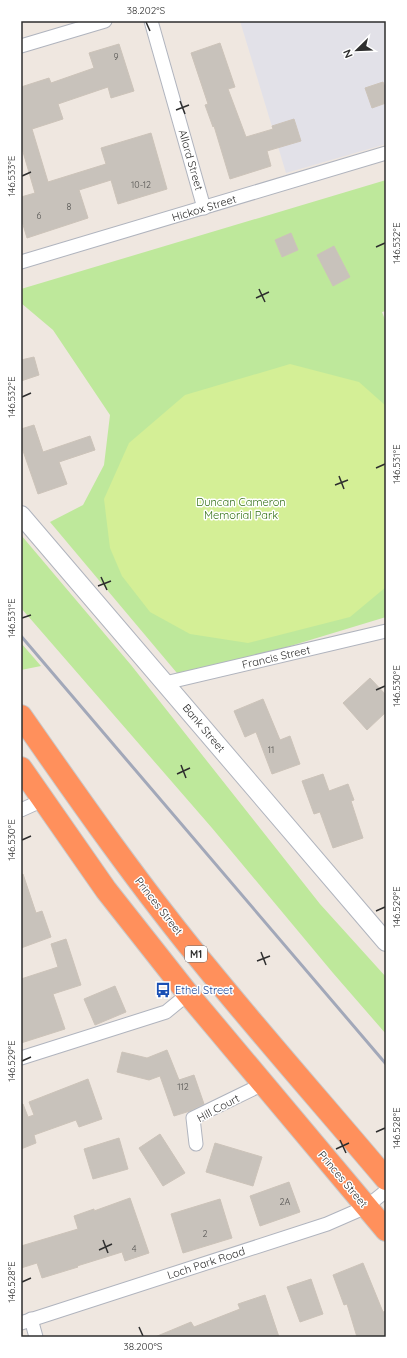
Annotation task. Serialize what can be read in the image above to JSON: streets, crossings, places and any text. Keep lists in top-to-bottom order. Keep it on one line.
{"streets":{"highway":["Princes Street","M1"],"main road":["Bank Street"],"street":["Allard Street","Hickox Street","Francis Street","Hill Court","Loch Park Road"]},"crossings":[["Allard Street","Hickox Street"],["Francis Street","Bank Street"],["Princes Street","Hill Court"],["Princes Street","Loch Park Road"]],"parks":["Duncan Cameron Memorial Park"],"places":{"bus stop":["Ethel Street"]},"house_numbers":["9","10-12","8","6","11","112","2A","2","4"],"north":"bottom left","coordinates":["38.202°S","146.533°E","146.532°E","146.531°E","146.530°E","146.529°E","146.528°E","38.200°S"]}
